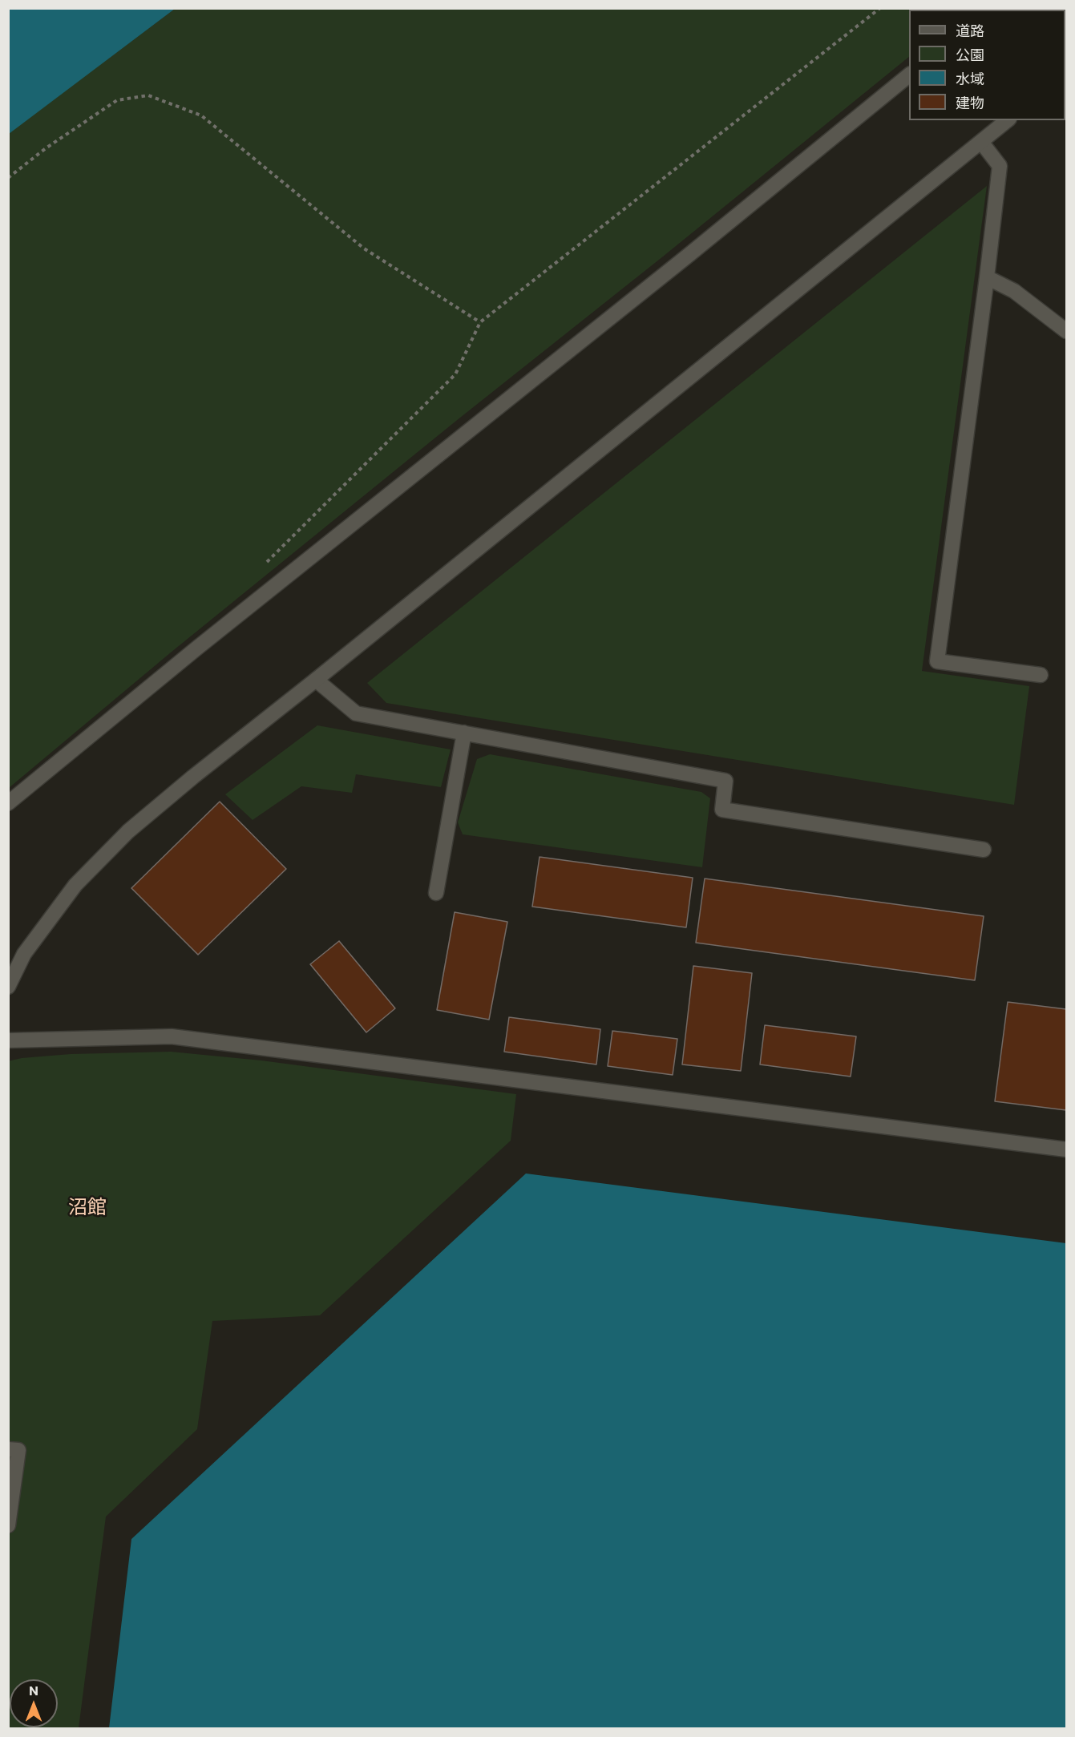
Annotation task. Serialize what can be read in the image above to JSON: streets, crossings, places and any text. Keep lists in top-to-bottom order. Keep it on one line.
{"districts":["沼館"],"legend":["道路","公園","水域","建物"],"north":"top"}
